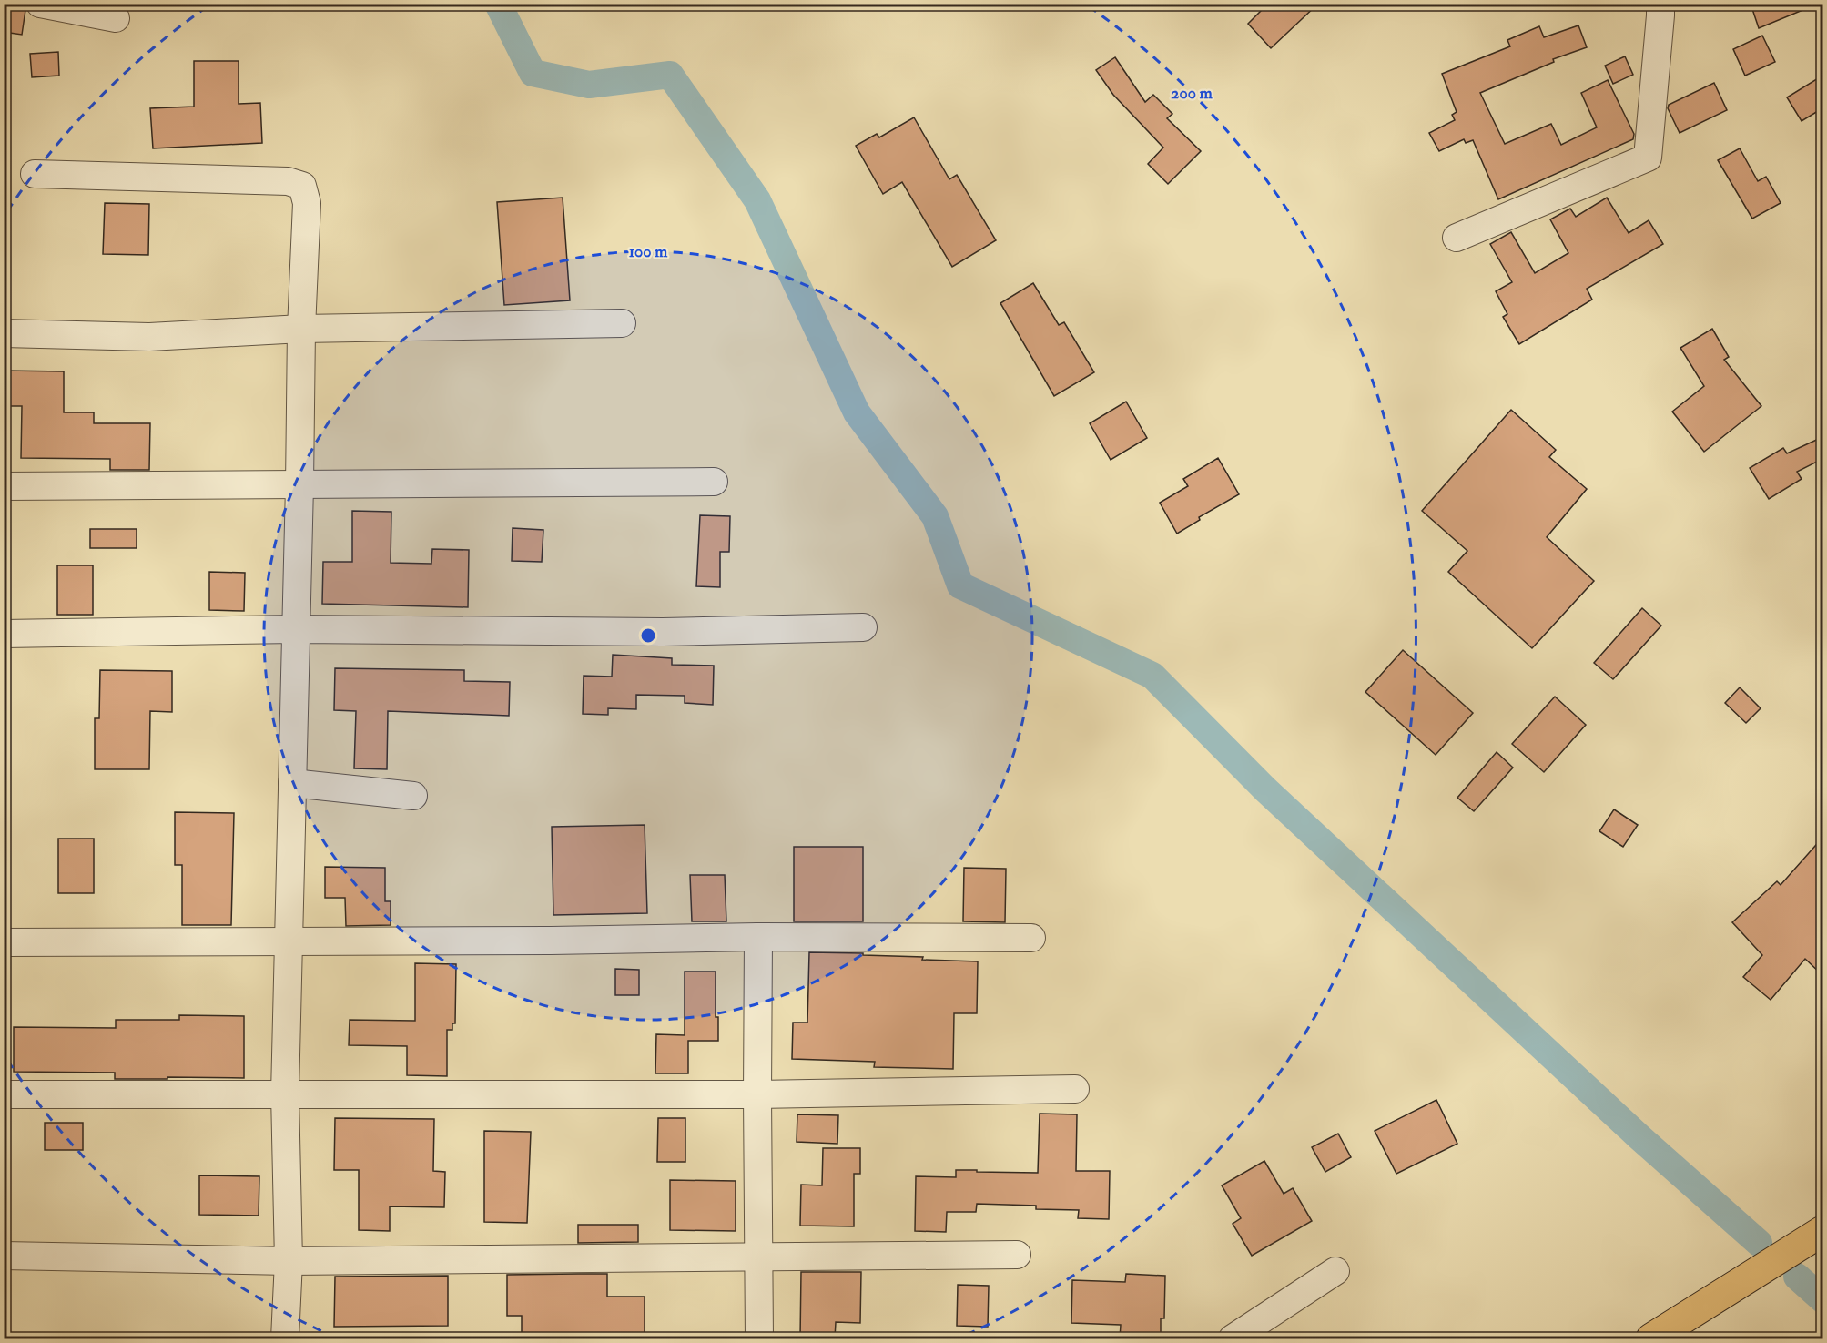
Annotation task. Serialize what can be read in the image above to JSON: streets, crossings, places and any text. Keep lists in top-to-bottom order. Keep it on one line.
{"rings":["200 m","100 m"]}
